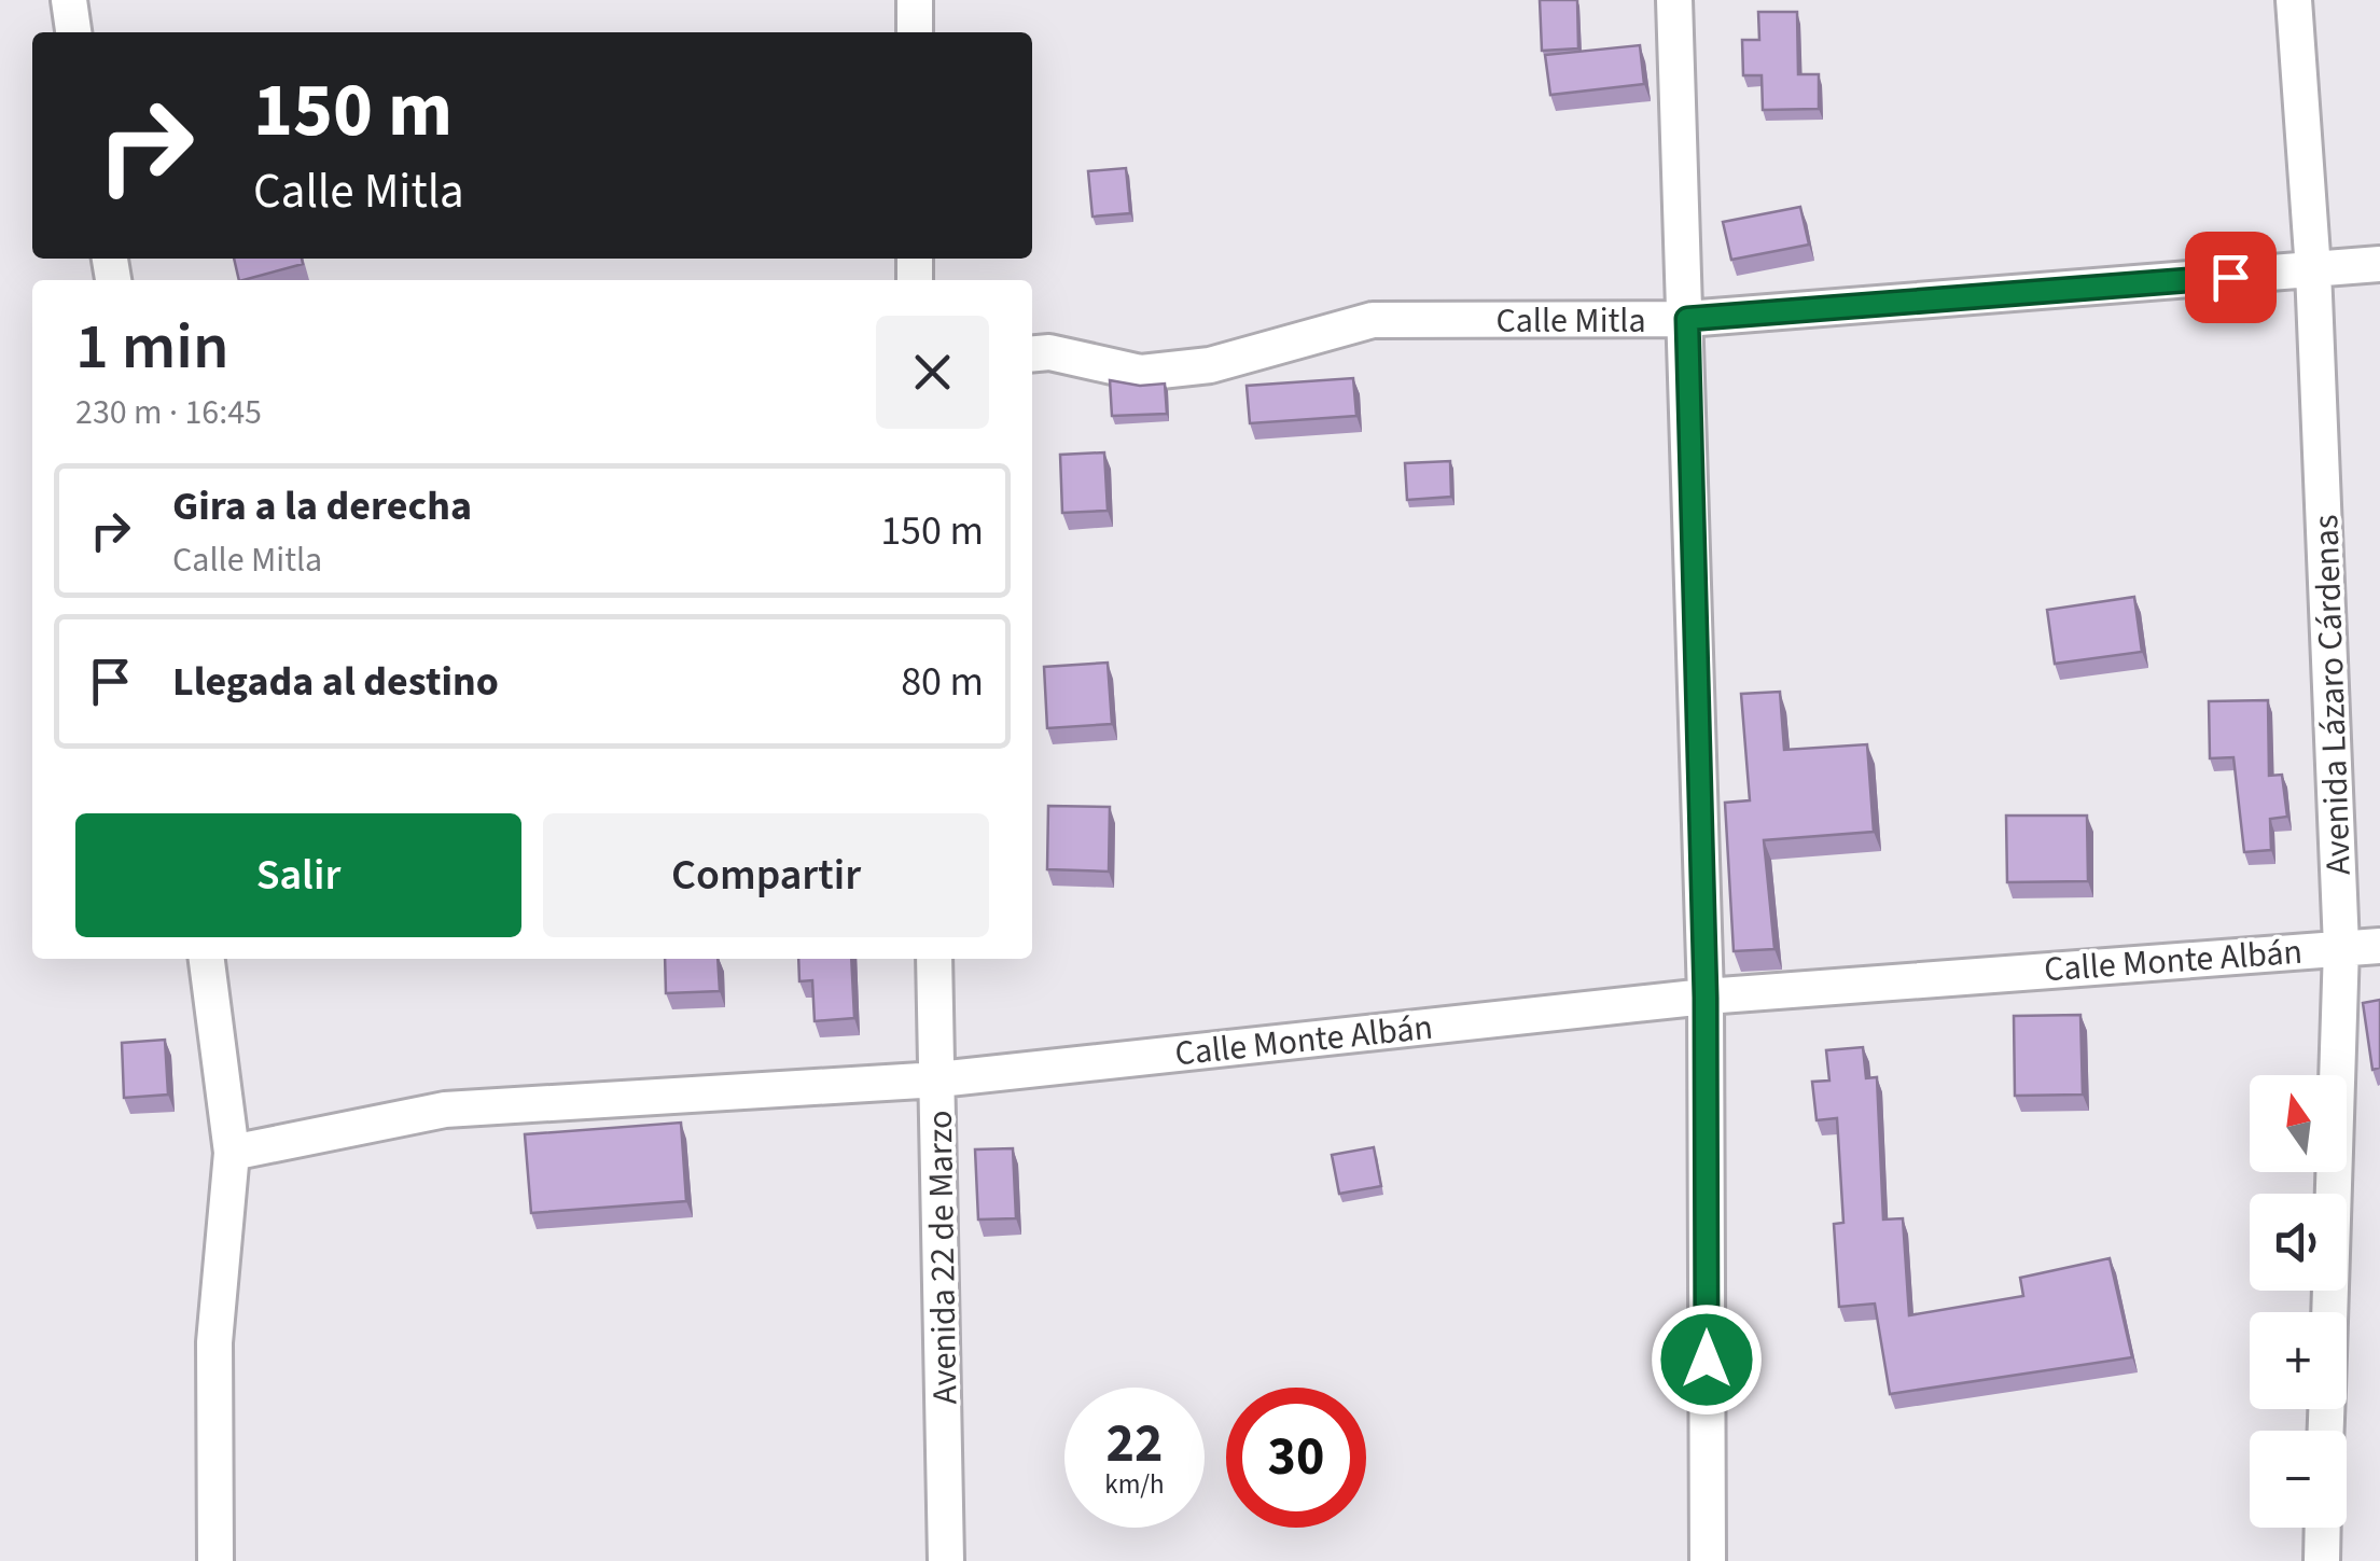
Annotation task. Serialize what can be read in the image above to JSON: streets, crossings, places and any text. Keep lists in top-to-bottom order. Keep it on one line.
{"streets":{"street":["Calle Mitla","Avenida Lázaro Cárdenas","Calle Monte Albán","Avenida 22 de Marzo"]},"crossings":[["Calle Mitla","Avenida Lázaro Cárdenas"],["Avenida Lázaro Cárdenas","Calle Monte Albán"],["Calle Monte Albán","Avenida 22 de Marzo"]],"north":"top","page":{"turn":["150 m","Calle Mitla"],"heading":["1 min","230 m · 16:45"],"list":[{"name":"Gira a la derecha","note":"Calle Mitla","value":"150 m"},{"name":"Llegada al destino","value":"80 m"}],"buttons":["Salir","Compartir"],"map_buttons":["+","−"],"speed":"22 km/h","limit":"30"}}
